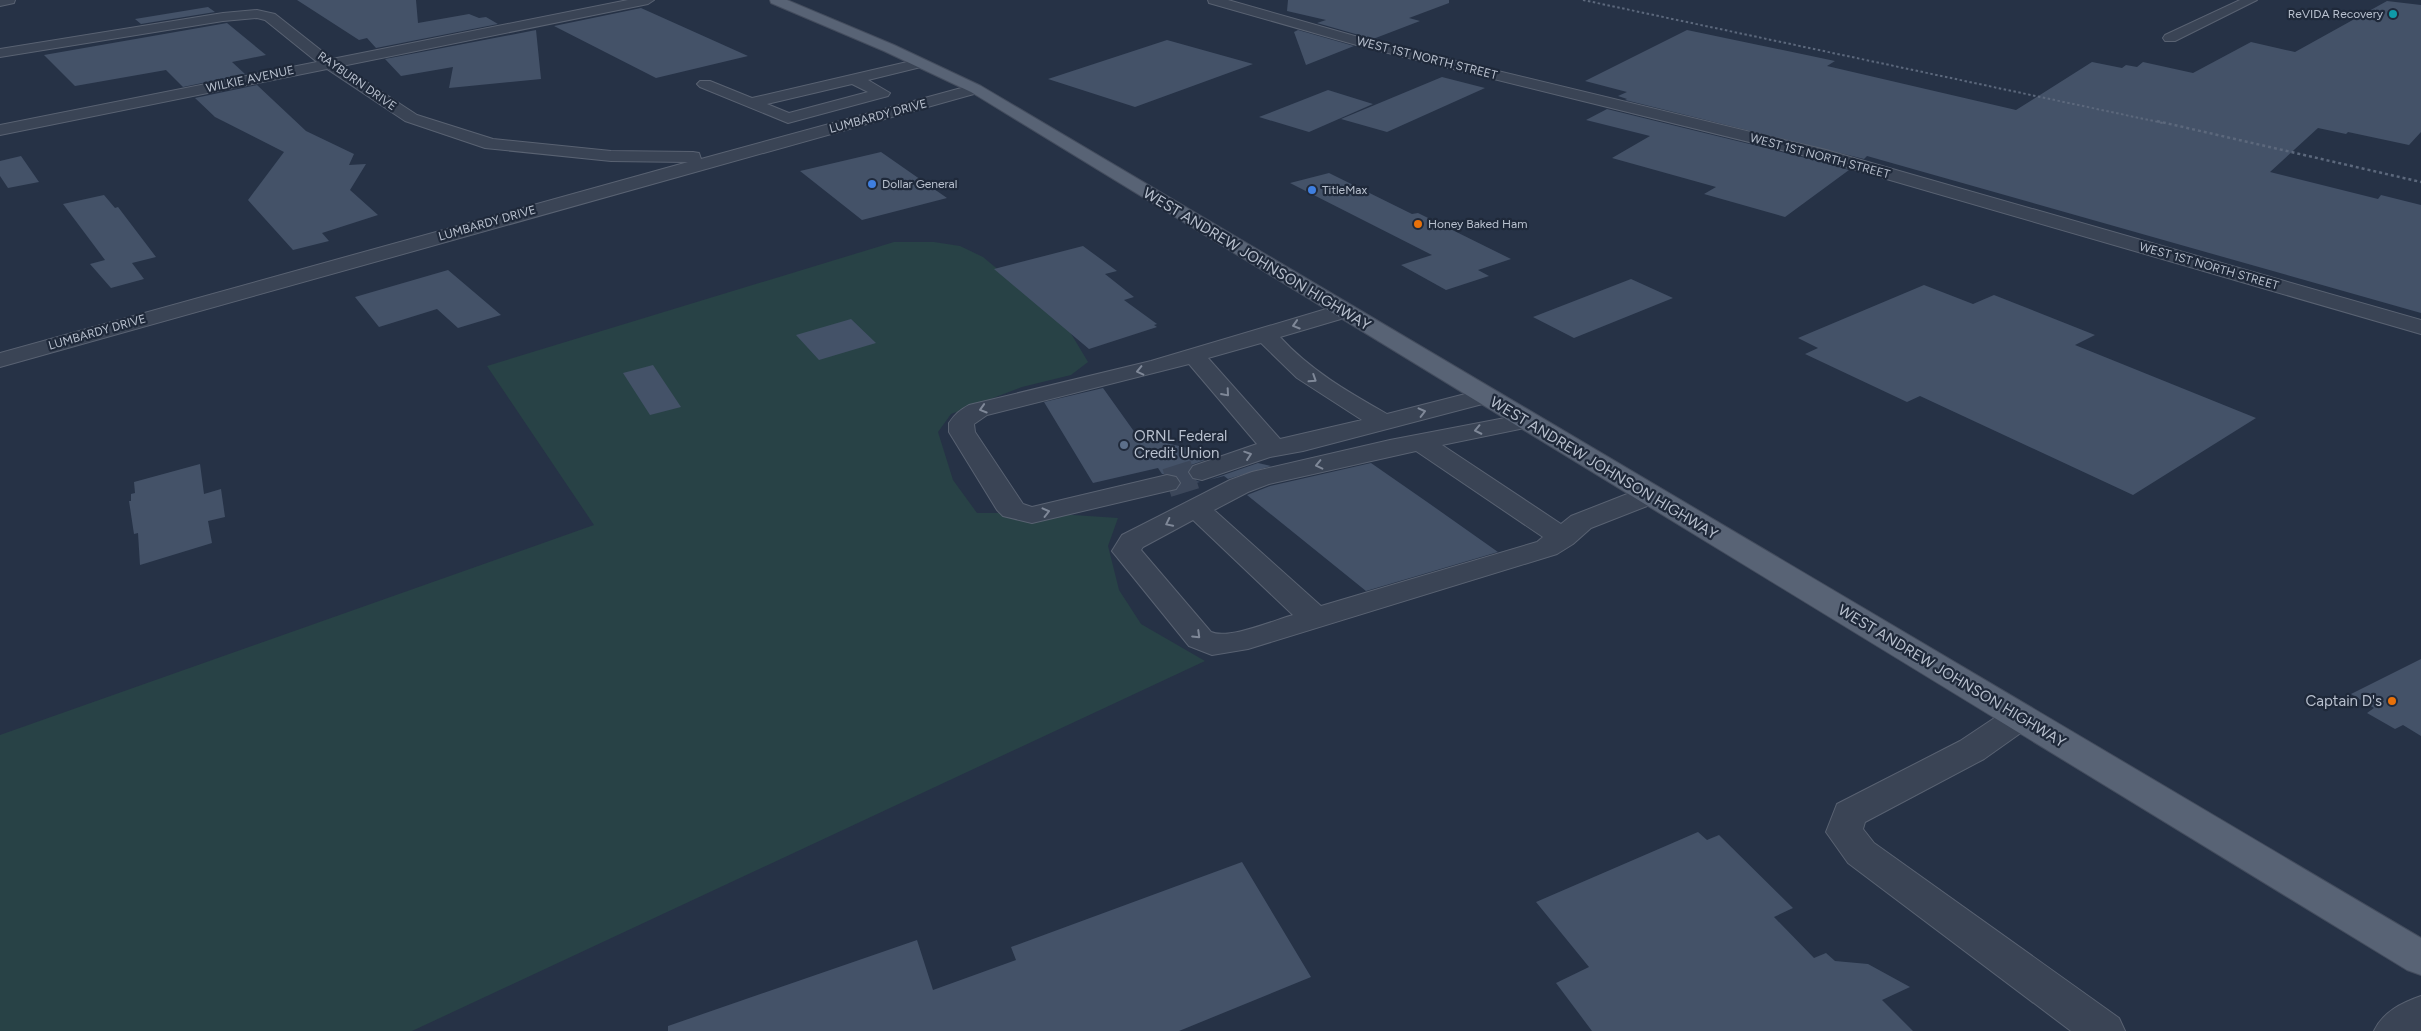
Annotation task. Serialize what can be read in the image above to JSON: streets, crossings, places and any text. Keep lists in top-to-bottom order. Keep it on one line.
{"streets":{"main road":["WEST ANDREW JOHNSON HIGHWAY"],"street":["WEST 1ST NORTH STREET","WILKIE AVENUE","RAYBURN DRIVE","LUMBARDY DRIVE"]},"crossings":[["WILKIE AVENUE","RAYBURN DRIVE"],["RAYBURN DRIVE","LUMBARDY DRIVE"],["LUMBARDY DRIVE","WEST ANDREW JOHNSON HIGHWAY"]],"places":["ReVIDA Recovery","Dollar General","TitleMax","Honey Baked Ham","ORNL Federal Credit Union","Captain D's"]}
